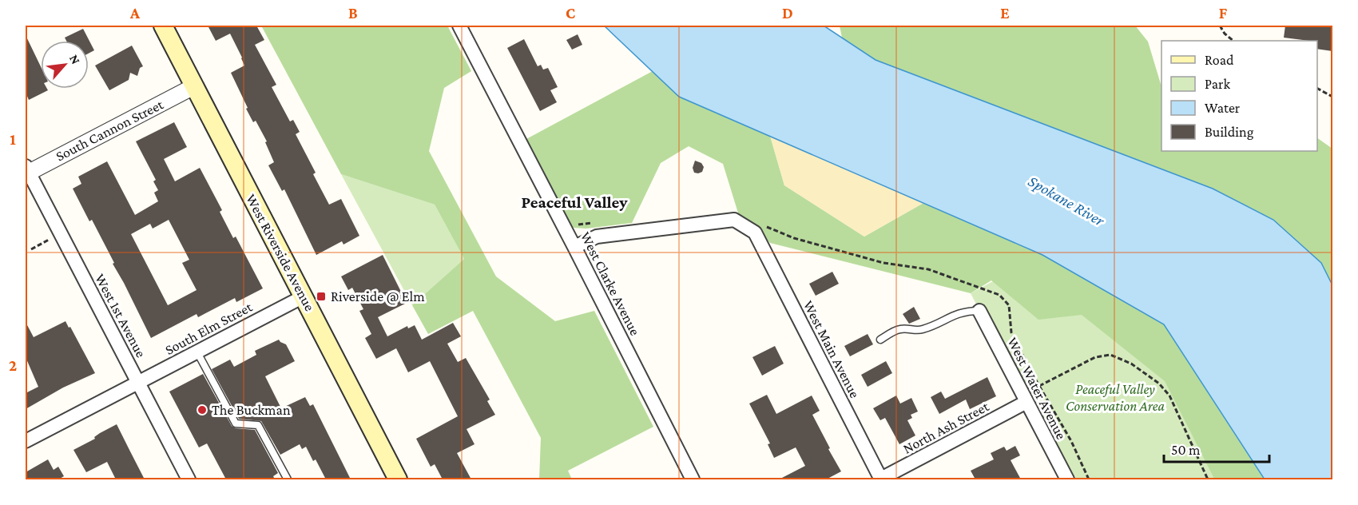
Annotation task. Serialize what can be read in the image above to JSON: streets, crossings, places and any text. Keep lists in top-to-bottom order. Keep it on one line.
{"streets":{"main road":["West Riverside Avenue"],"street":["South Cannon Street","West Clarke Avenue","West 1st Avenue","South Elm Street","West Main Avenue","West Water Avenue","North Ash Street"]},"crossings":[["South Cannon Street","West Riverside Avenue"],["South Cannon Street","West 1st Avenue"],["West Riverside Avenue","South Elm Street"],["West Clarke Avenue","West Main Avenue"],["West 1st Avenue","South Elm Street"],["West Main Avenue","North Ash Street"],["West Water Avenue","North Ash Street"]],"districts":["Peaceful Valley"],"water":["Spokane River"],"parks":["Peaceful Valley Conservation Area"],"places":{"transit":["Riverside @ Elm"],"other":["The Buckman"]},"legend":["Road","Park","Water","Building"],"scale_bar":"50 m","north":"top right","grid":{"columns":["A","B","C","D","E","F"],"rows":["1","2"]}}
